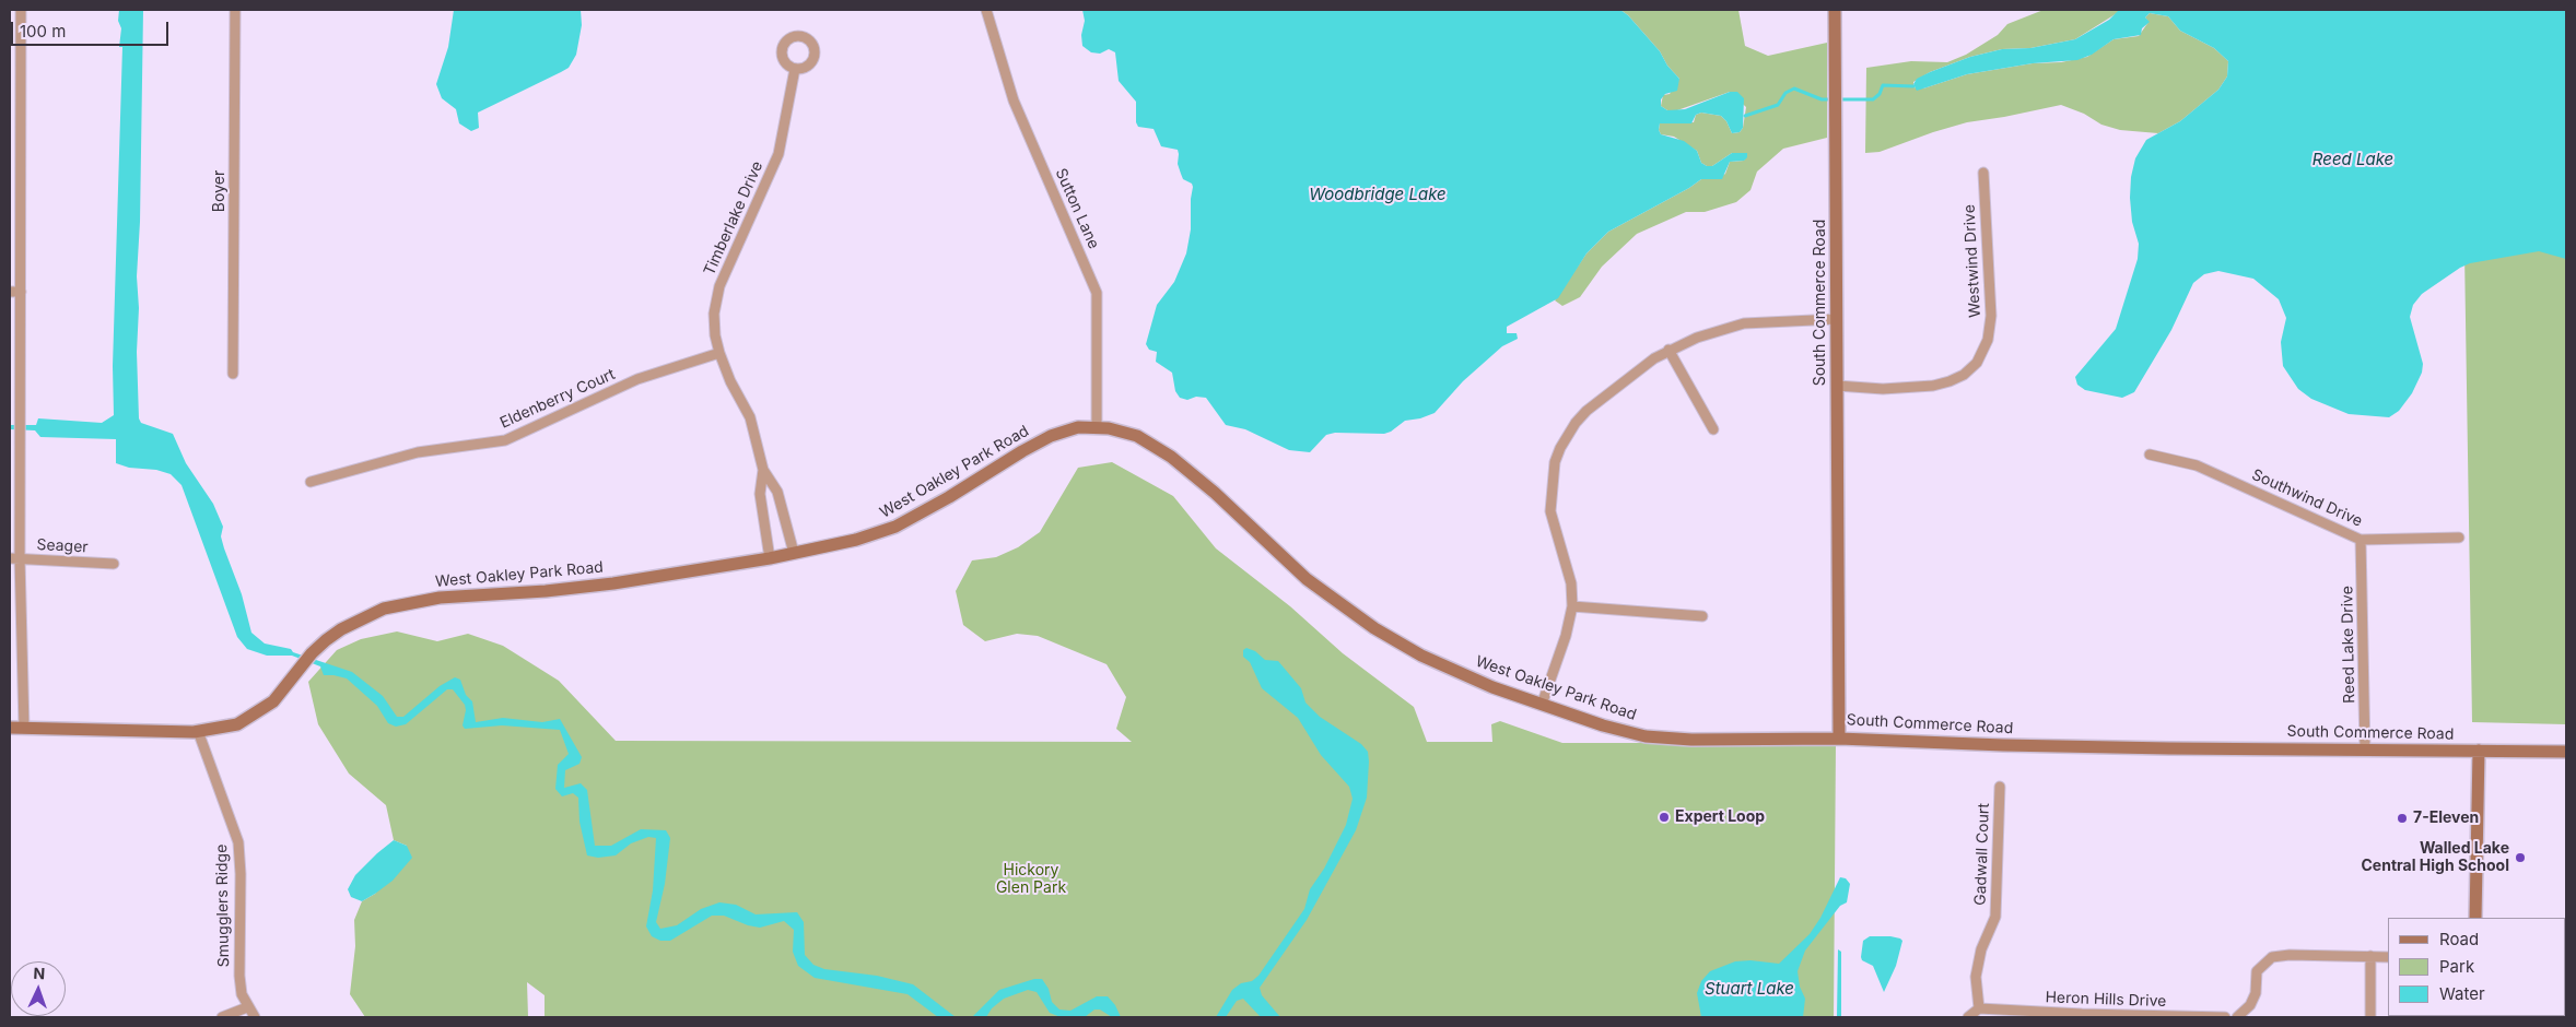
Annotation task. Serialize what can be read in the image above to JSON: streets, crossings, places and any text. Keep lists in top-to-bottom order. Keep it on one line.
{"streets":{"street":["Boyer","Sutton Lane","Timberlake Drive","Westwind Drive","South Commerce Road","Eldenberry Court","West Oakley Park Road","Southwind Drive","Seager","Reed Lake Drive","Gadwall Court","Smugglers Ridge","Heron Hills Drive"]},"crossings":[["Sutton Lane","West Oakley Park Road"],["Timberlake Drive","Eldenberry Court"],["Timberlake Drive","West Oakley Park Road"],["Westwind Drive","South Commerce Road"],["South Commerce Road","West Oakley Park Road"],["South Commerce Road","Reed Lake Drive"],["West Oakley Park Road","Smugglers Ridge"],["Southwind Drive","Reed Lake Drive"],["Gadwall Court","Heron Hills Drive"]],"water":["Reed Lake","Woodbridge Lake","Stuart Lake"],"parks":["Hickory Glen Park"],"places":["Expert Loop","7-Eleven","Walled Lake Central High School"],"legend":["Road","Park","Water"],"scale_bar":"100 m","north":"top"}
